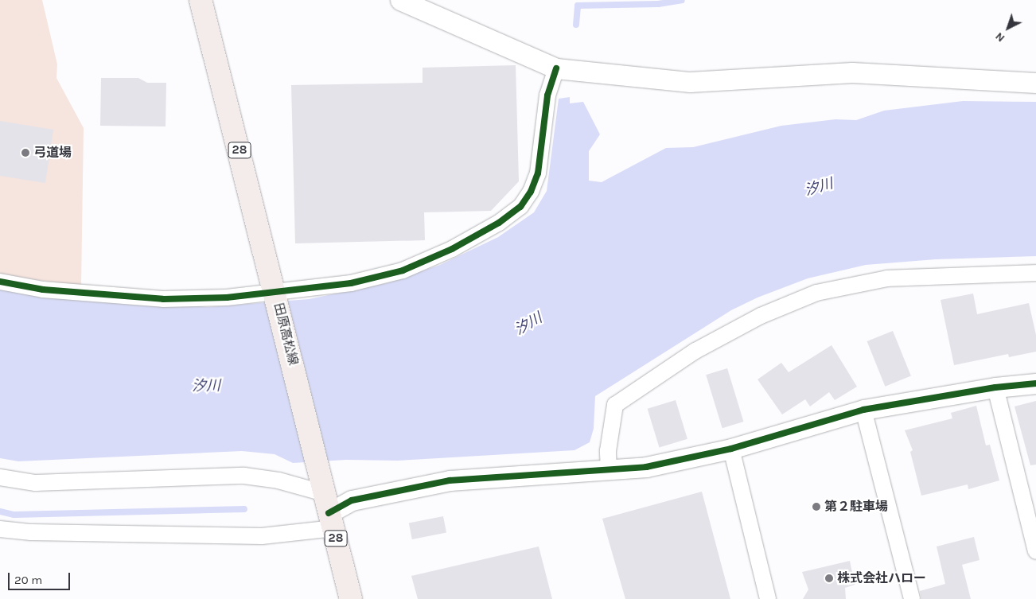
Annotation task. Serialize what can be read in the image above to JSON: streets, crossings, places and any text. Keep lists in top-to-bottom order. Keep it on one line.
{"streets":{"main road":["28","田原高松線"]},"water":["汐川"],"places":["弓道場","第２駐車場","株式会社ハロー"],"scale_bar":"20 m","north":"bottom left"}
